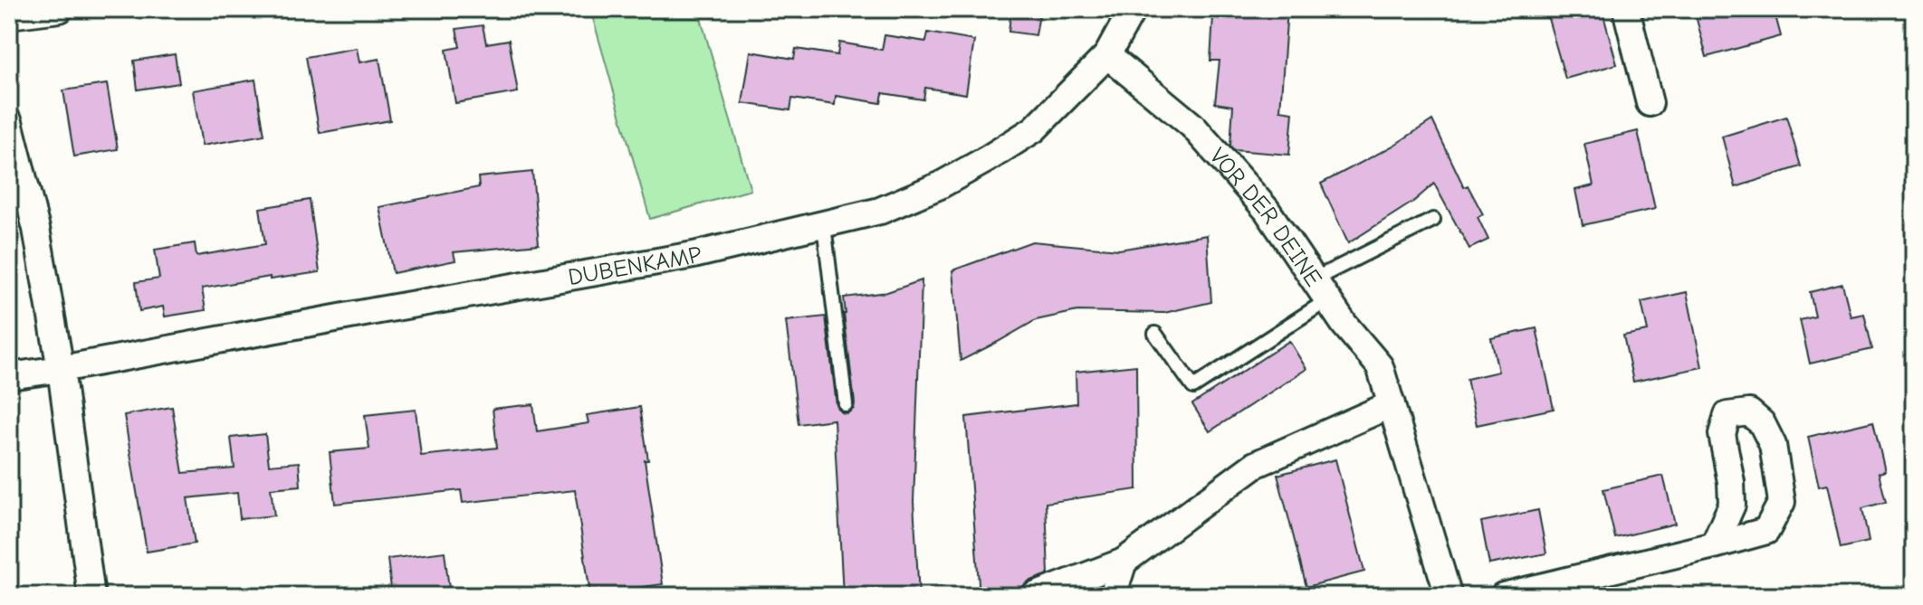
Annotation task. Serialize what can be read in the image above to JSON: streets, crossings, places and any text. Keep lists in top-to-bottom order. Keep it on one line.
{"streets":{"street":["VOR DER DEINE","DUBENKAMP"]},"crossings":[["VOR DER DEINE","DUBENKAMP"]]}
